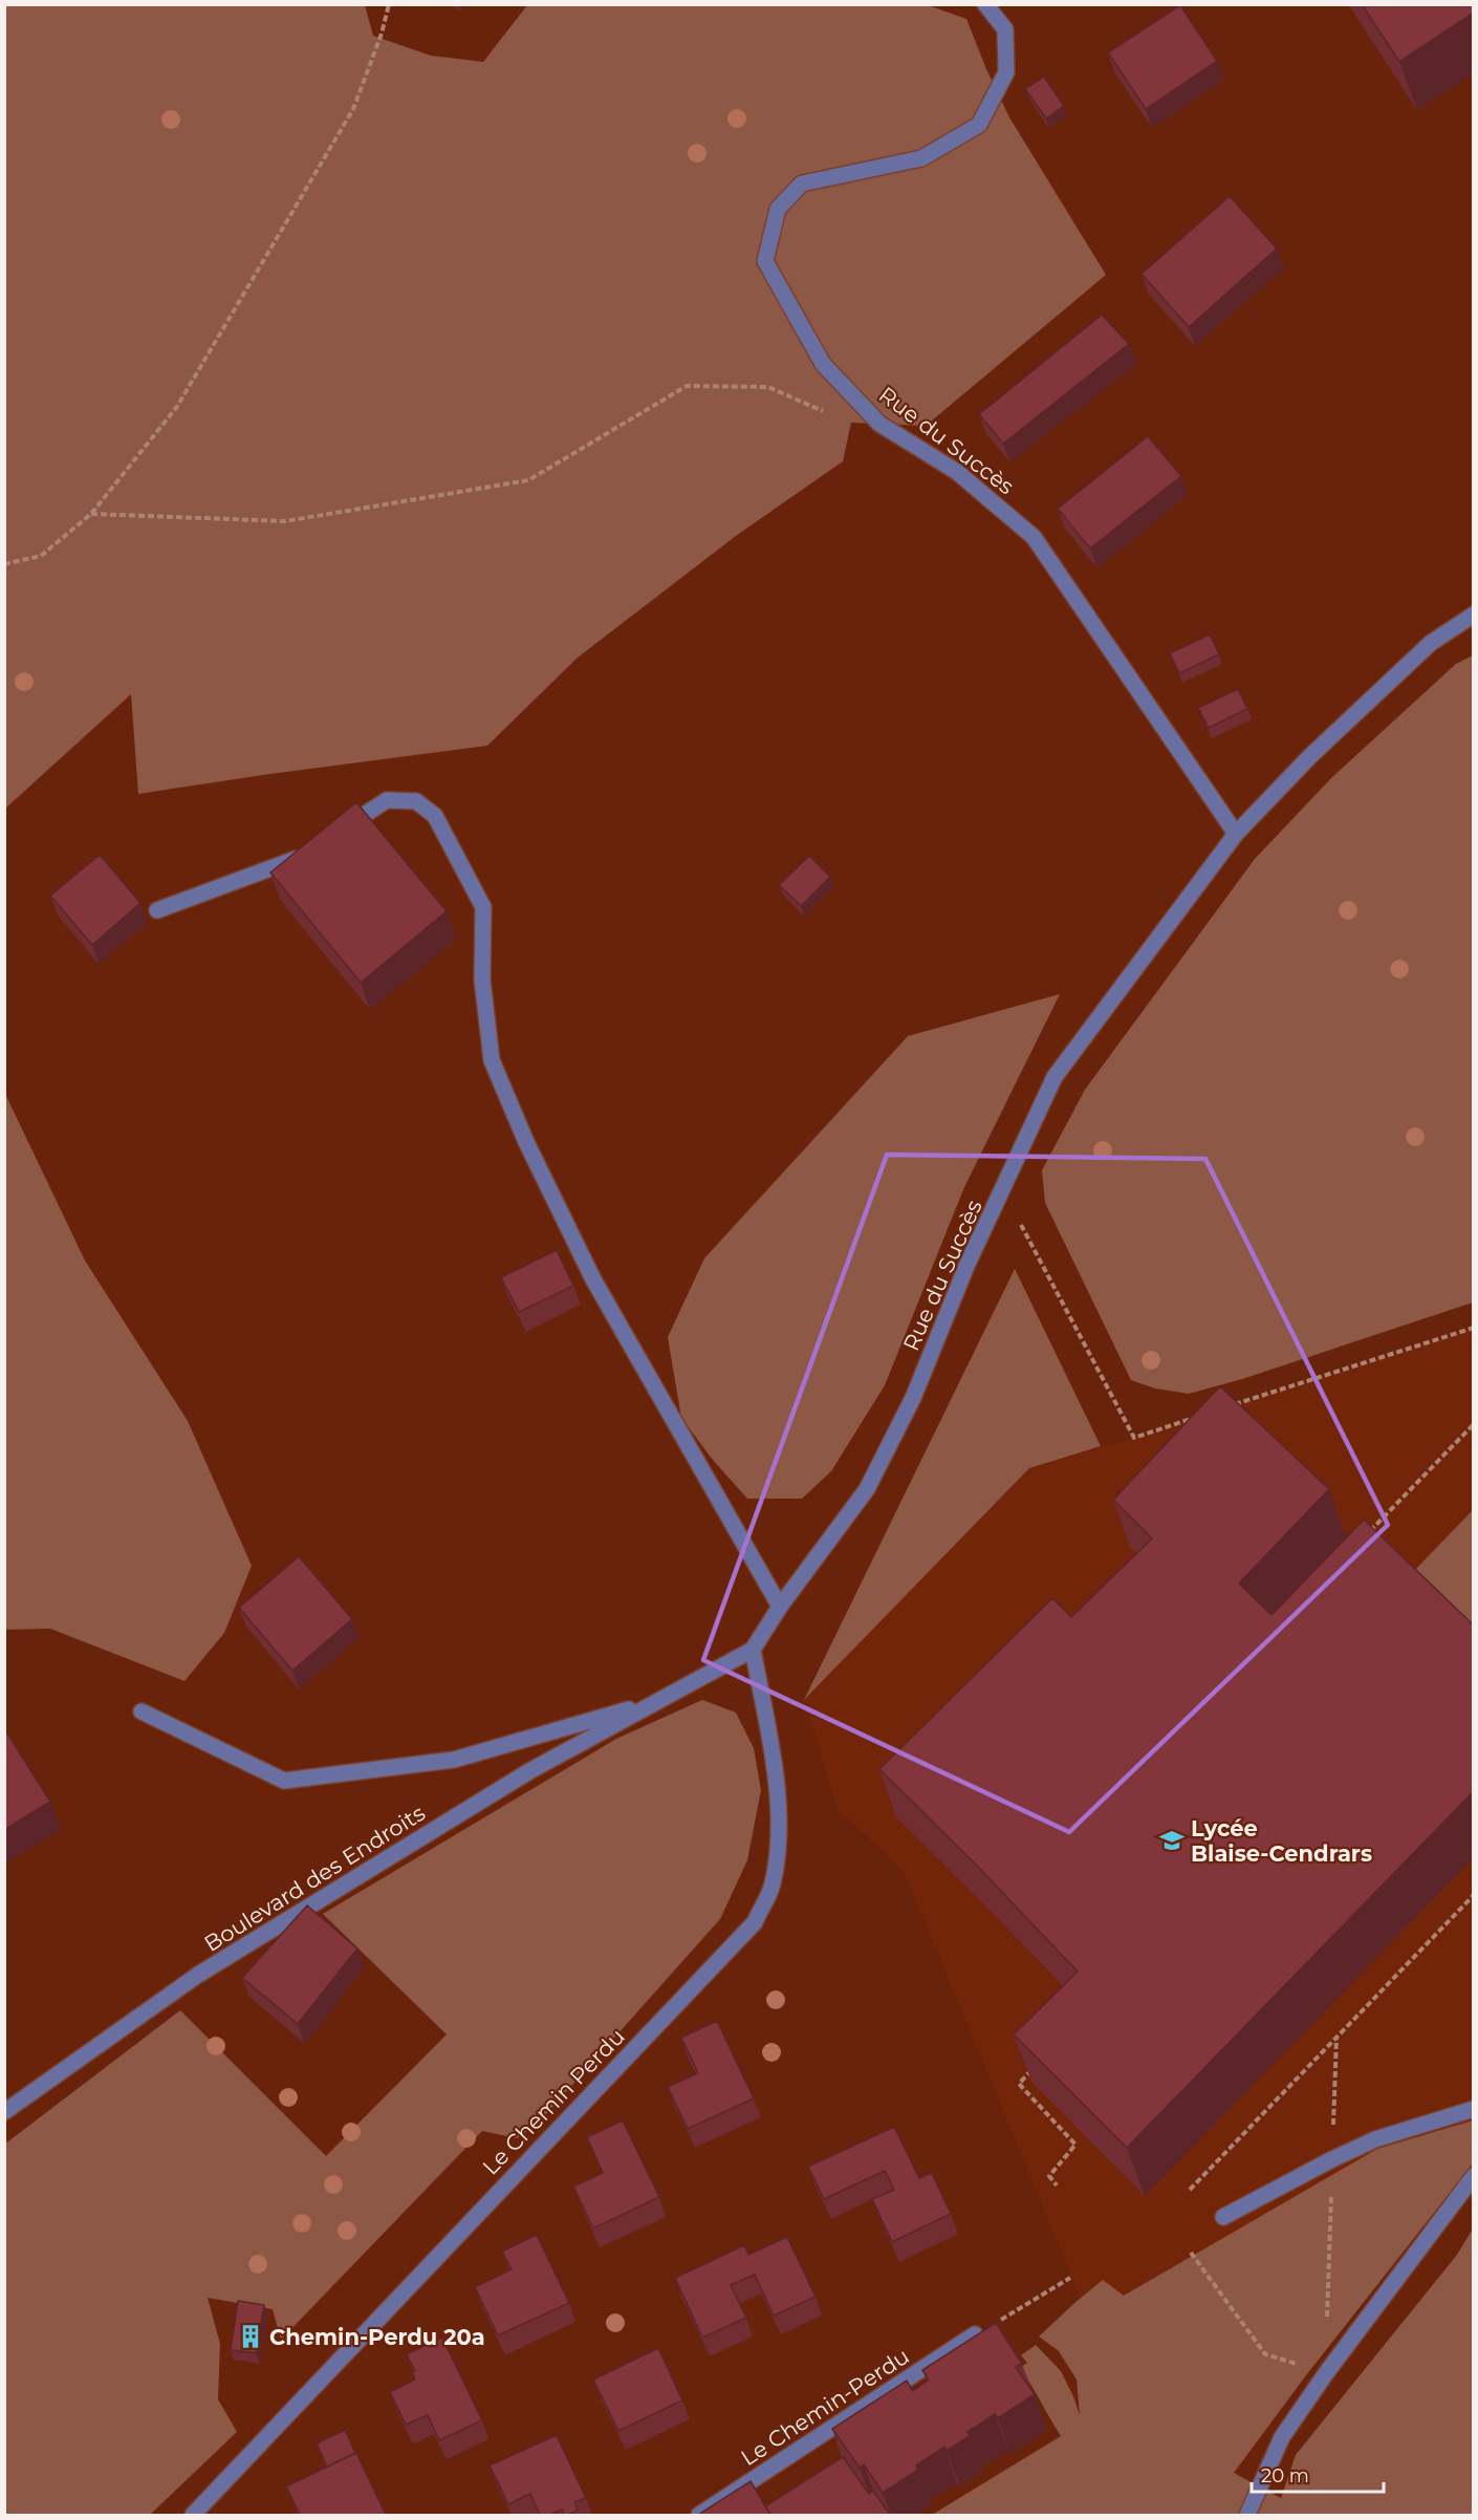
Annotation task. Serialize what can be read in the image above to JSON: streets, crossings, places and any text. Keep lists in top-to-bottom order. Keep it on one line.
{"streets":{"street":["Rue du Succès","Boulevard des Endroits","Le Chemin Perdu","Le Chemin-Perdu"]},"crossings":[["Rue du Succès","Boulevard des Endroits"],["Rue du Succès","Le Chemin Perdu"]],"places":{"school or university":["Lycée Blaise-Cendrars"],"building":["Chemin-Perdu 20a"]},"scale_bar":"20 m"}
